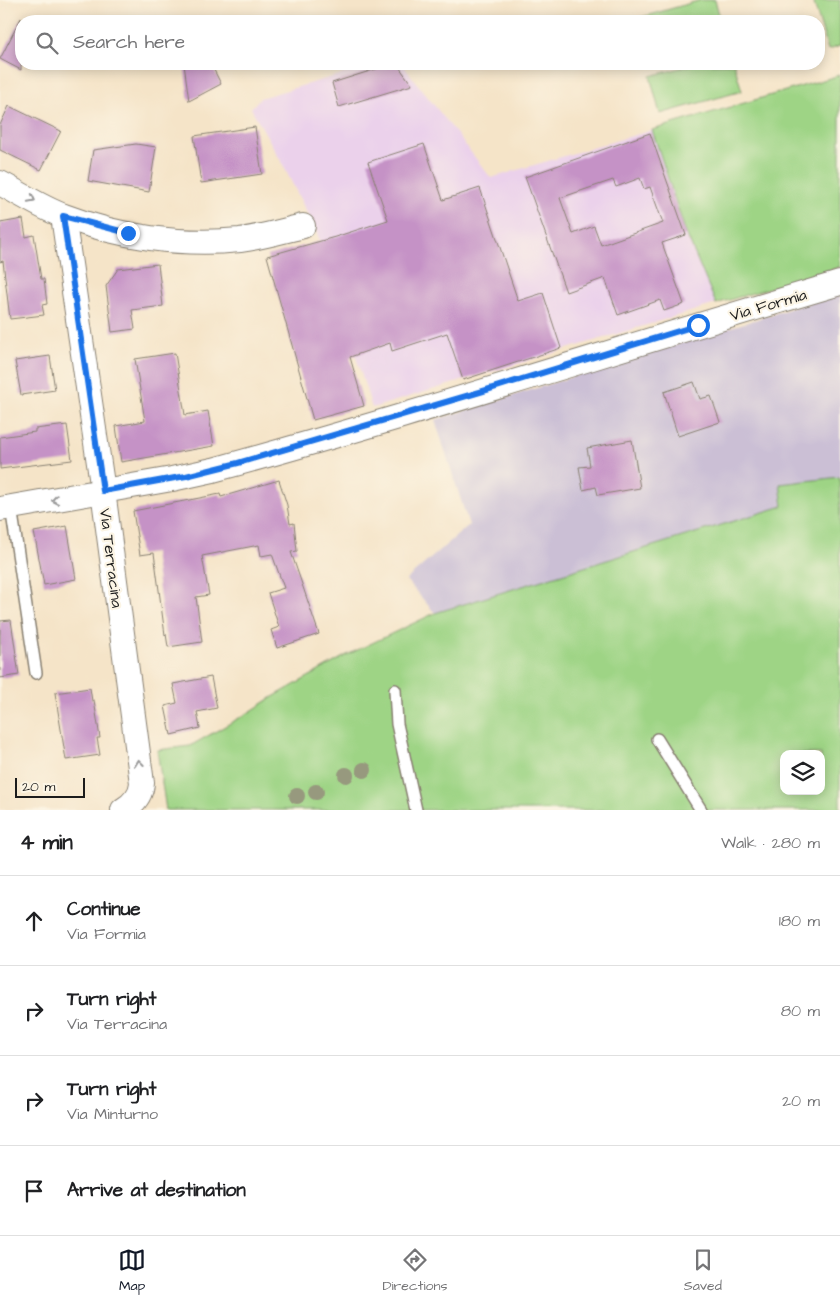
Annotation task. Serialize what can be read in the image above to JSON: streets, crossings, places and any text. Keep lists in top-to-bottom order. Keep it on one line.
{"streets":{"street":["Via Formia","Via Terracina"]},"crossings":[["Via Formia","Via Terracina"]],"one_way":["Via Terracina"],"scale_bar":"20 m","page":{"search":"Search here","scale":"20 m","heading":["4 min","Walk · 280 m"],"list":[["Continue","Via Formia","180 m"],["Turn right","Via Terracina","80 m"],["Turn right","Via Minturno","20 m"],"Arrive at destination"],"nav":["Map","Directions","Saved"]}}
